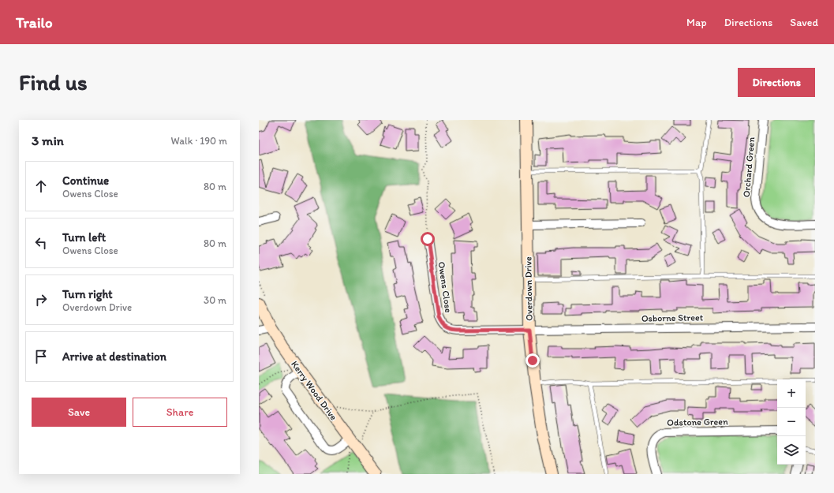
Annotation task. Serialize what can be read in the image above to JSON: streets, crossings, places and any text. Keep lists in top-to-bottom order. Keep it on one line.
{"streets":{"street":["Orchard Green","Owens Close","Overdown Drive","Osborne Street","Kerry Wood Drive","Odstone Green"]},"crossings":[["Owens Close","Overdown Drive"],["Owens Close","Osborne Street"],["Overdown Drive","Osborne Street"]],"page":{"header":"Trailo","nav":["Map","Directions","Saved"],"buttons":["Directions",["Save","Share"]],"title":"Find us","heading":["3 min","Walk · 190 m"],"list":[["Continue","Owens Close","80 m"],["Turn left","Owens Close","80 m"],["Turn right","Overdown Drive","30 m"],"Arrive at destination"],"map_buttons":["+","−"]}}
